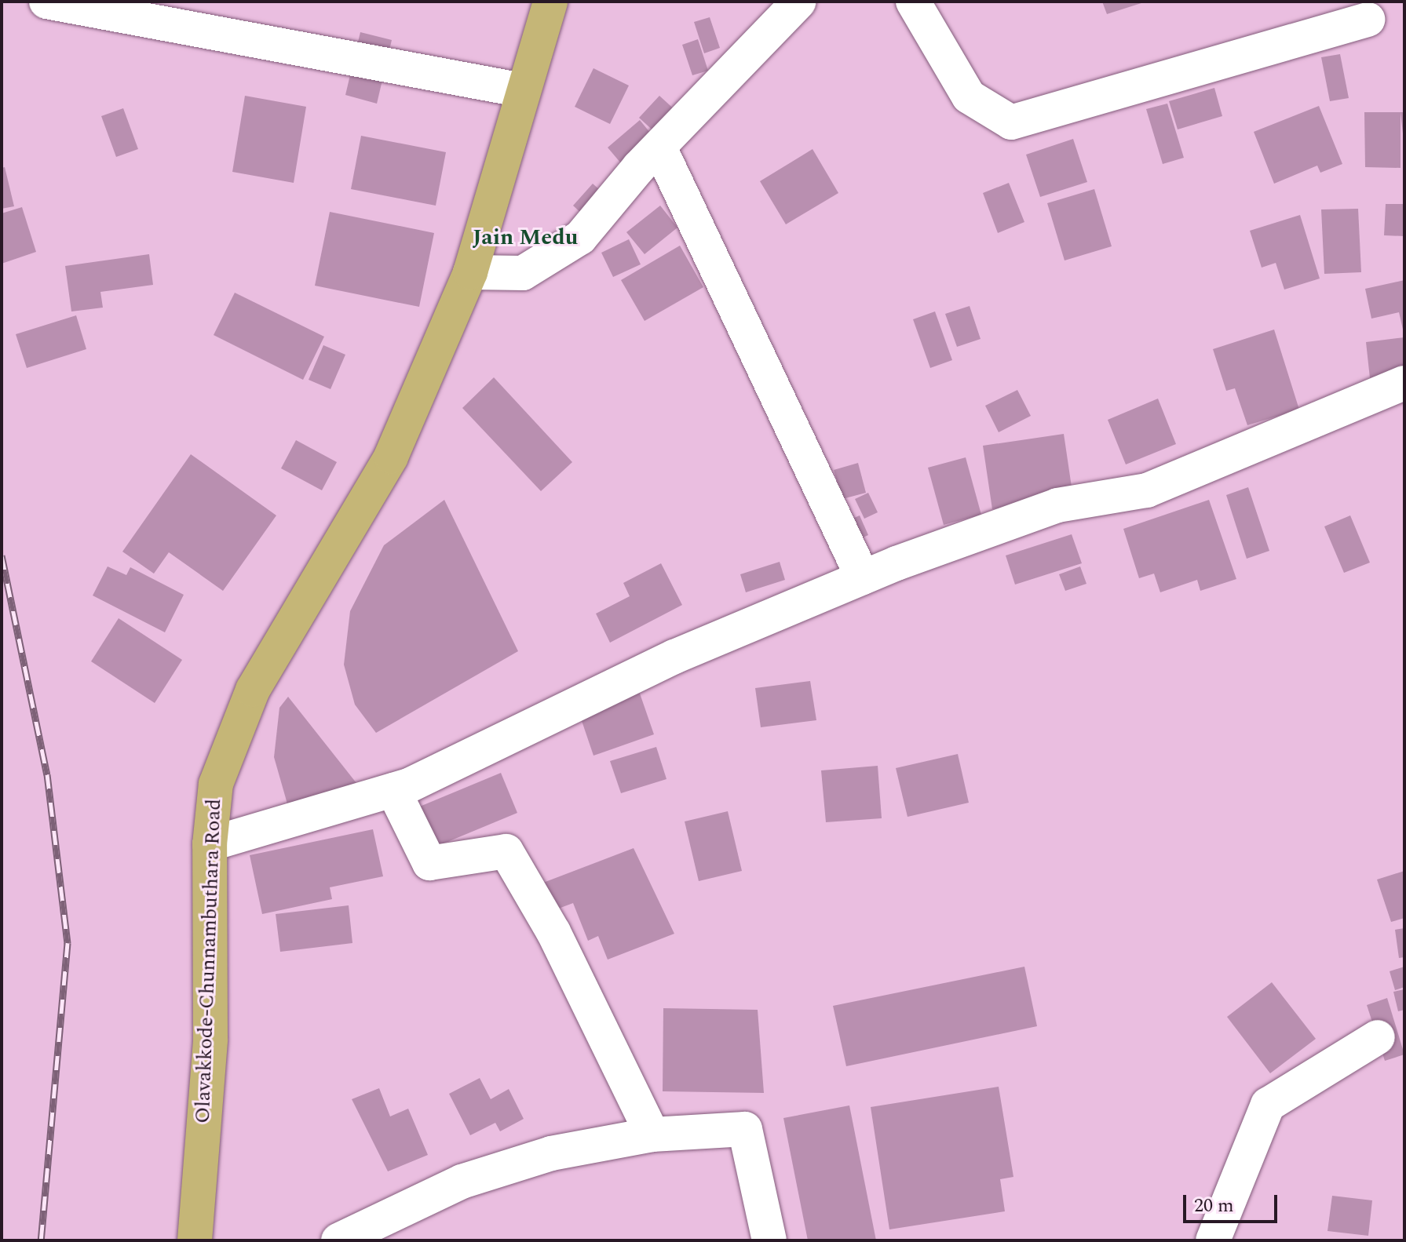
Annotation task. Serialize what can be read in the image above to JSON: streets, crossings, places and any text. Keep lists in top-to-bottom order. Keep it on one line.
{"streets":{"main road":["Olavakkode-Chunnambuthara Road"]},"districts":["Jain Medu"],"scale_bar":"20 m"}
